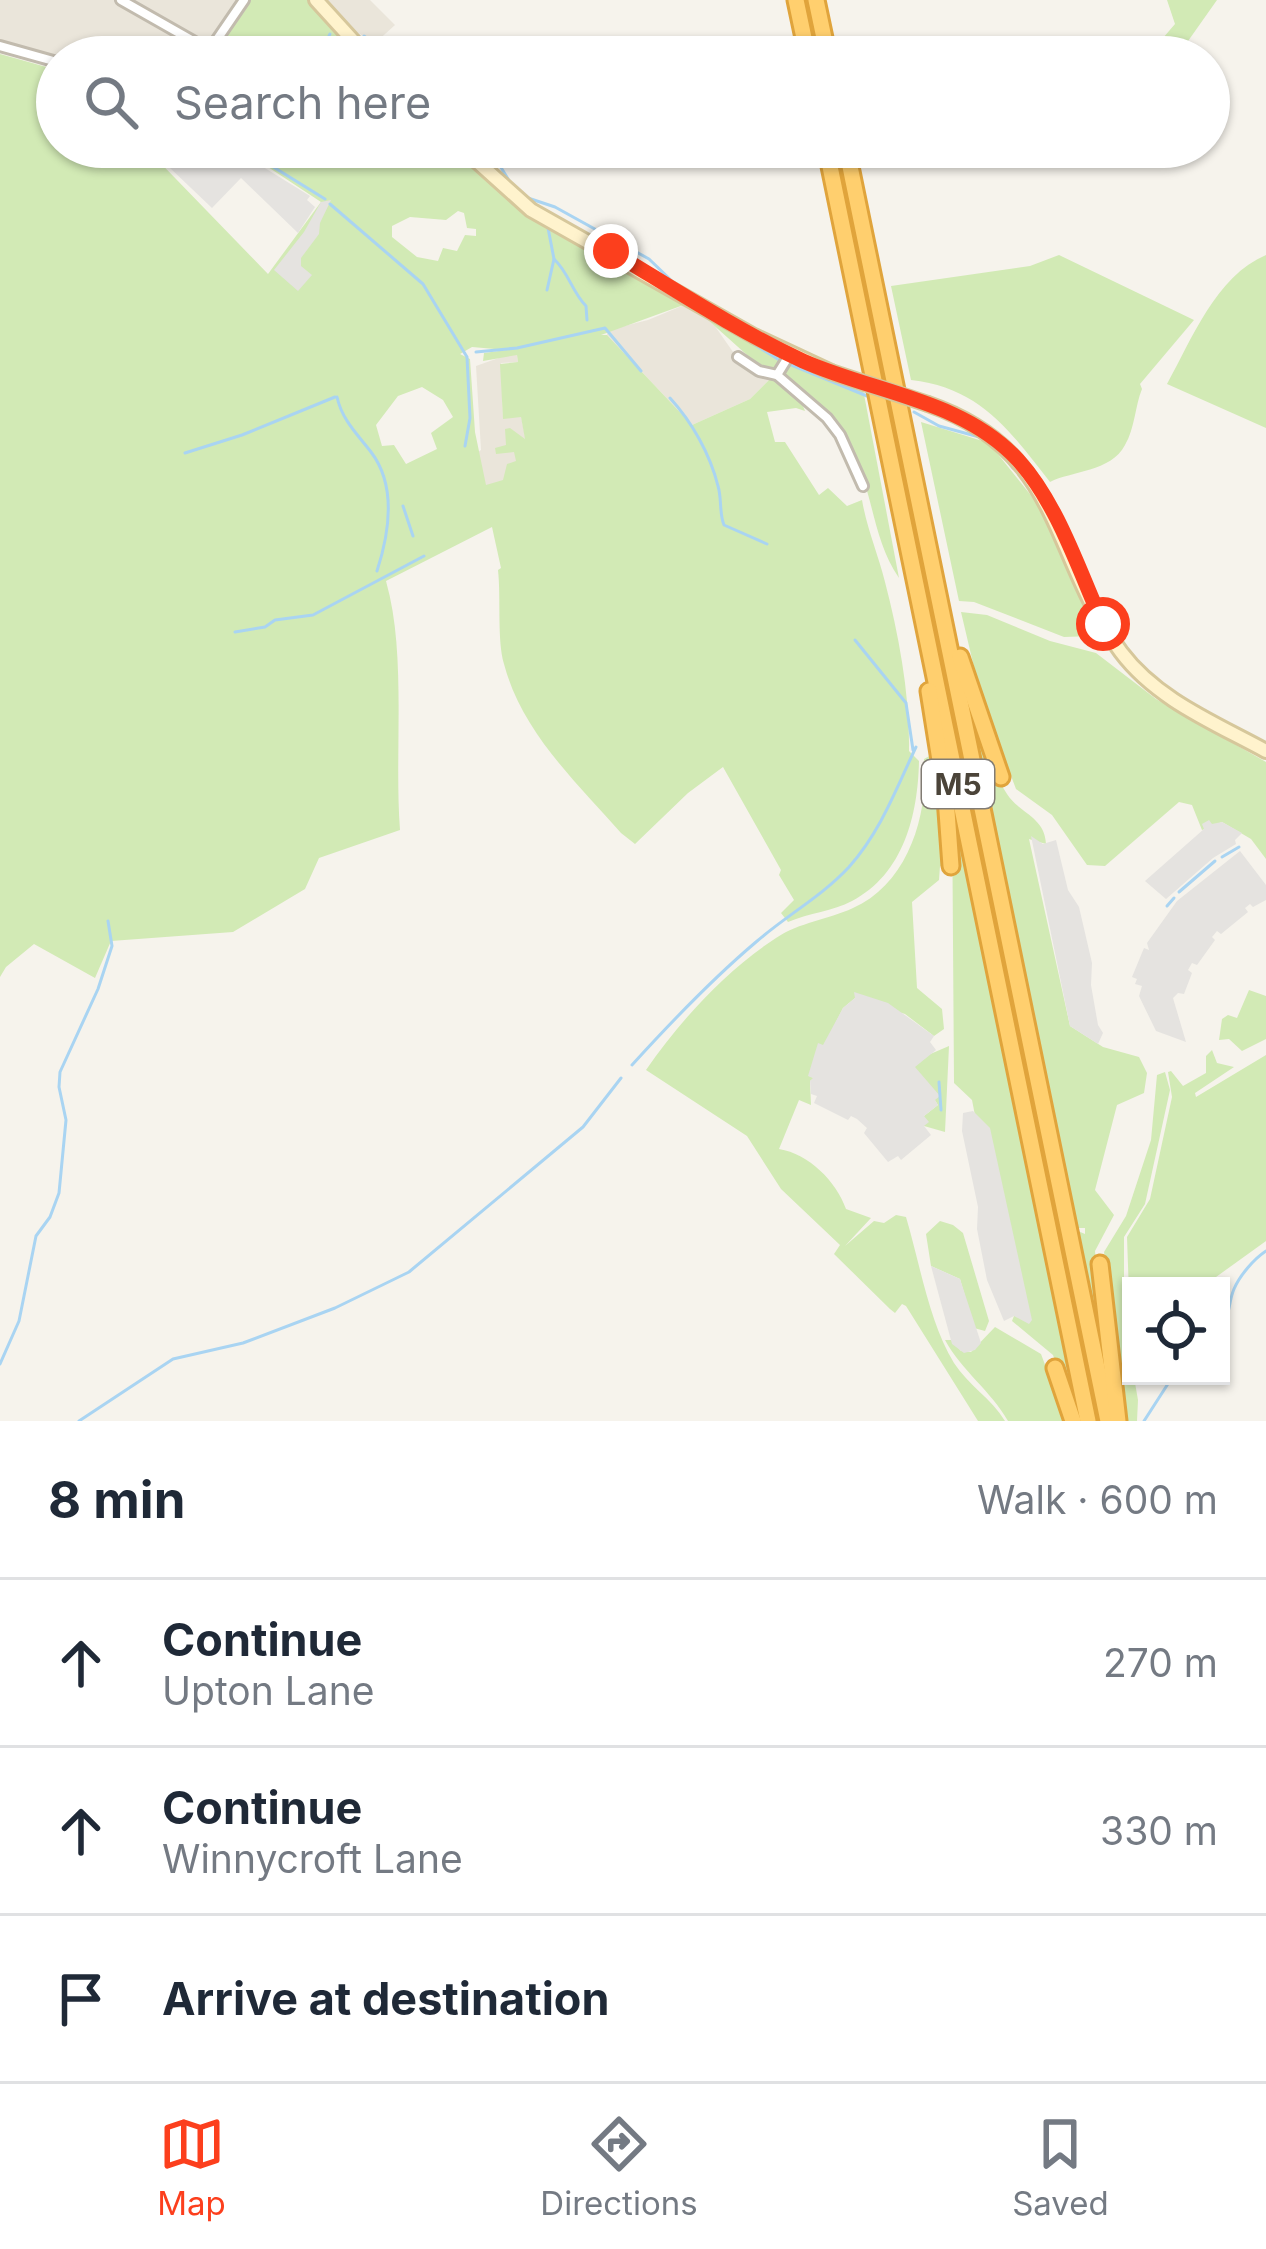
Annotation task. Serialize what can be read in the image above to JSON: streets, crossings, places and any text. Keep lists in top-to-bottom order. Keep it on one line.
{"streets":{"highway":["M5"]},"page":{"search":"Search here","heading":["8 min","Walk · 600 m"],"list":[["Continue","Upton Lane","270 m"],["Continue","Winnycroft Lane","330 m"],"Arrive at destination"],"nav":["Map","Directions","Saved"]}}
